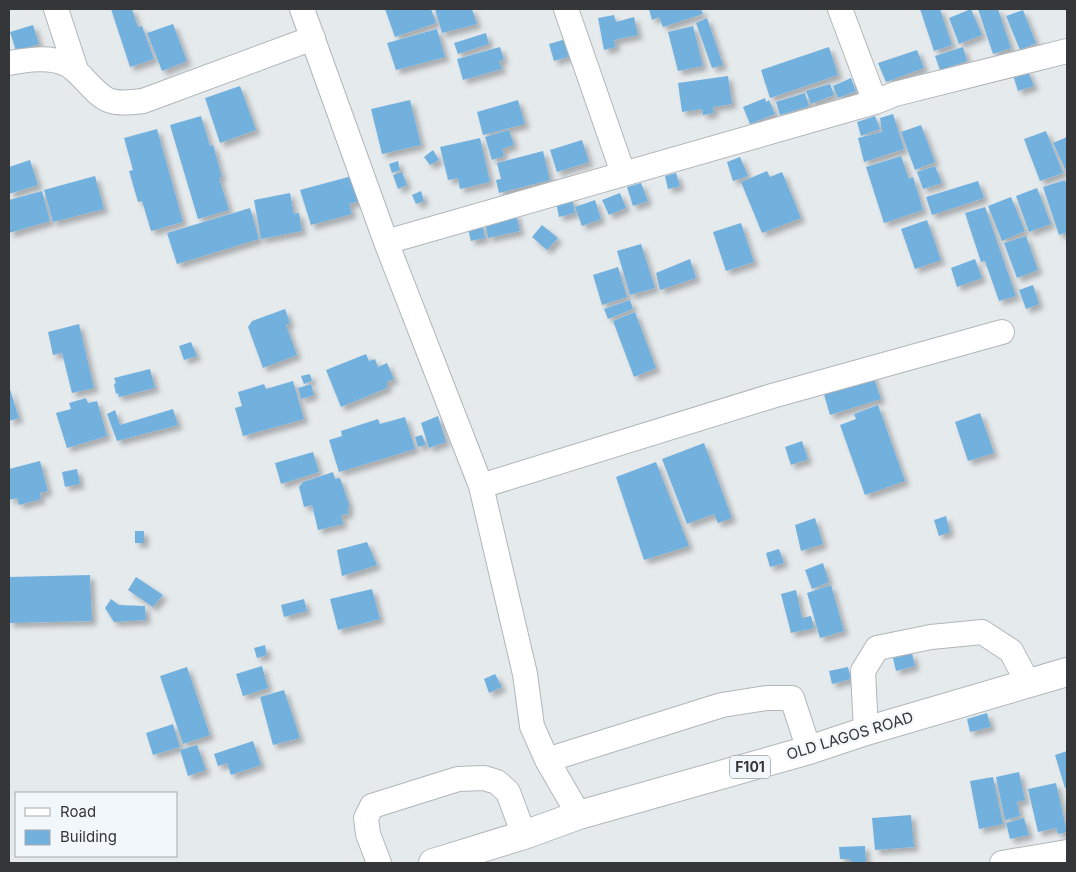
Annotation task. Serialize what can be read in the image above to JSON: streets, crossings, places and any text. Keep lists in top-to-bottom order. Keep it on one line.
{"streets":{"main road":["OLD LAGOS ROAD","F101"]},"legend":["Road","Building"]}
